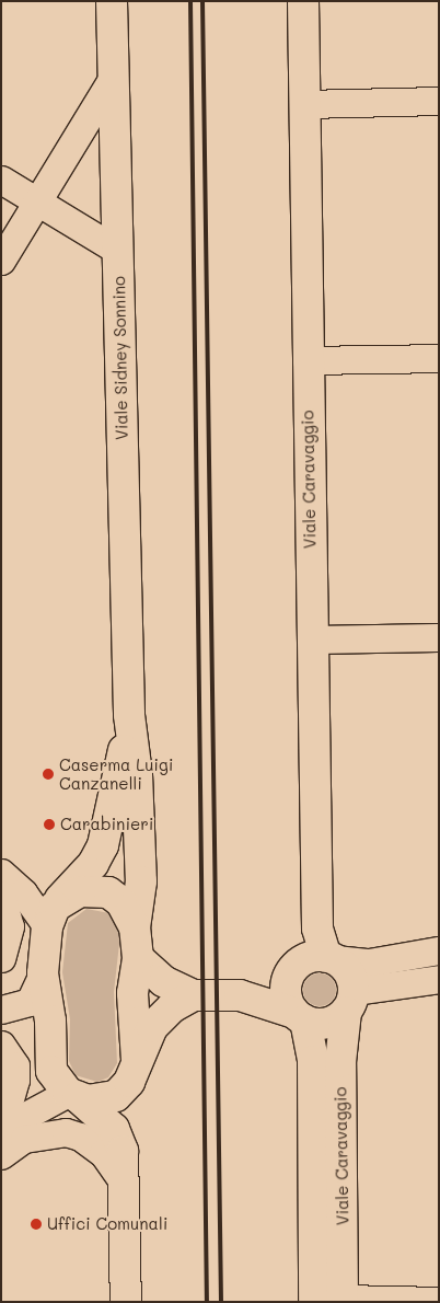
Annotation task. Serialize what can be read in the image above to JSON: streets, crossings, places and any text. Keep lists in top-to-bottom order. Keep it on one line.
{"streets":{"street":["Viale Sidney Sonnino","Viale Caravaggio"]},"places":["Caserma Luigi Canzanelli","Carabinieri","Uffici Comunali"]}
